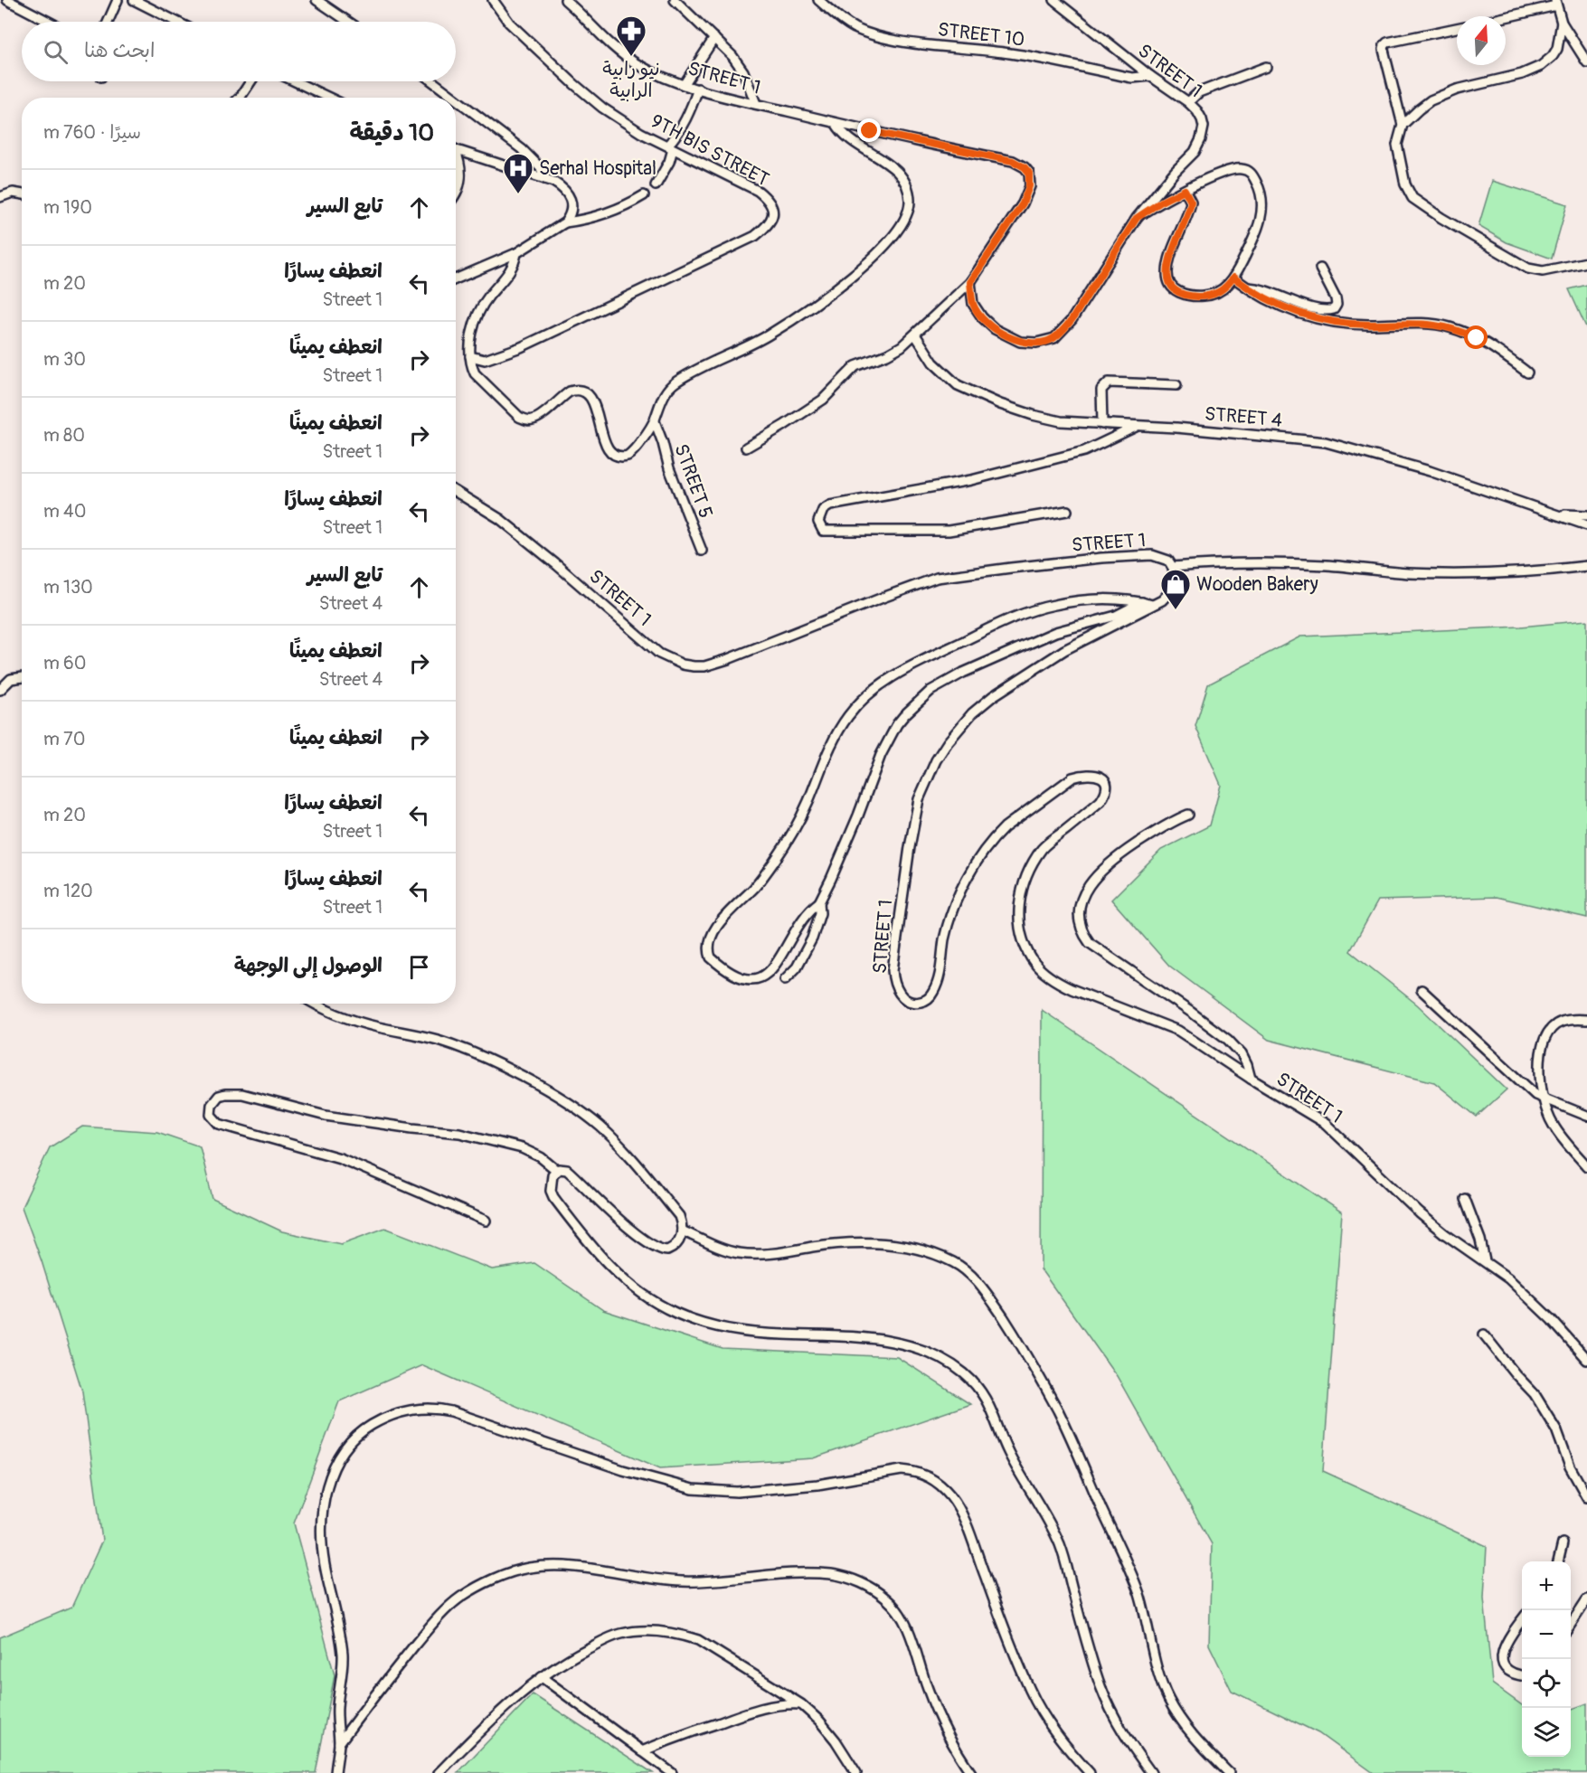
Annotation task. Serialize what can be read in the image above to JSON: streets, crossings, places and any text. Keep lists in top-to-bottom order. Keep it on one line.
{"streets":{"street":["STREET 10","STREET 1","9TH BIS STREET","STREET 4","STREET 5"]},"crossings":[["STREET 10","STREET 1"]],"places":{"pharmacy":["نيو رابية الرابية"],"hospital":["Serhal Hospital"],"shop":["Wooden Bakery"]},"north":"top","page":{"search":"ابحث هنا","heading":["10 دقيقة","سيرًا · 760 m"],"list":[["تابع السير","190 m"],["انعطف يسارًا","Street 1","20 m"],["انعطف يمينًا","Street 1","30 m"],["انعطف يمينًا","Street 1","80 m"],["انعطف يسارًا","Street 1","40 m"],["تابع السير","Street 4","130 m"],["انعطف يمينًا","Street 4","60 m"],["انعطف يمينًا","70 m"],["انعطف يسارًا","Street 1","20 m"],["انعطف يسارًا","Street 1","120 m"],"الوصول إلى الوجهة"],"map_buttons":["+","−"]}}
